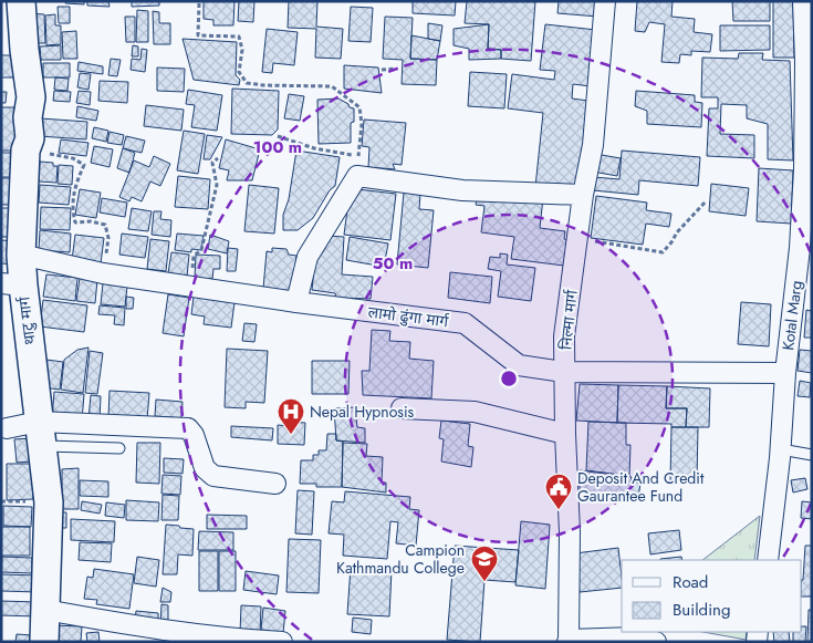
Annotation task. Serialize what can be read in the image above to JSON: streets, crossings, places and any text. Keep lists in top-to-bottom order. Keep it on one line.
{"streets":{"main road":["थाटु मार्ग"],"street":["Kotal Marg","लामो ढुंगा मार्ग","निल्मा मार्ग"]},"crossings":[["Kotal Marg","लामो ढुंगा मार्ग"],["लामो ढुंगा मार्ग","निल्मा मार्ग"],["लामो ढुंगा मार्ग","थाटु मार्ग"]],"places":{"hospital":["Nepal Hypnosis"],"public building":["Deposit And Credit Gaurantee Fund"],"school or university":["Campion Kathmandu College"]},"legend":["Road","Building"],"rings":["100 m","50 m"]}
